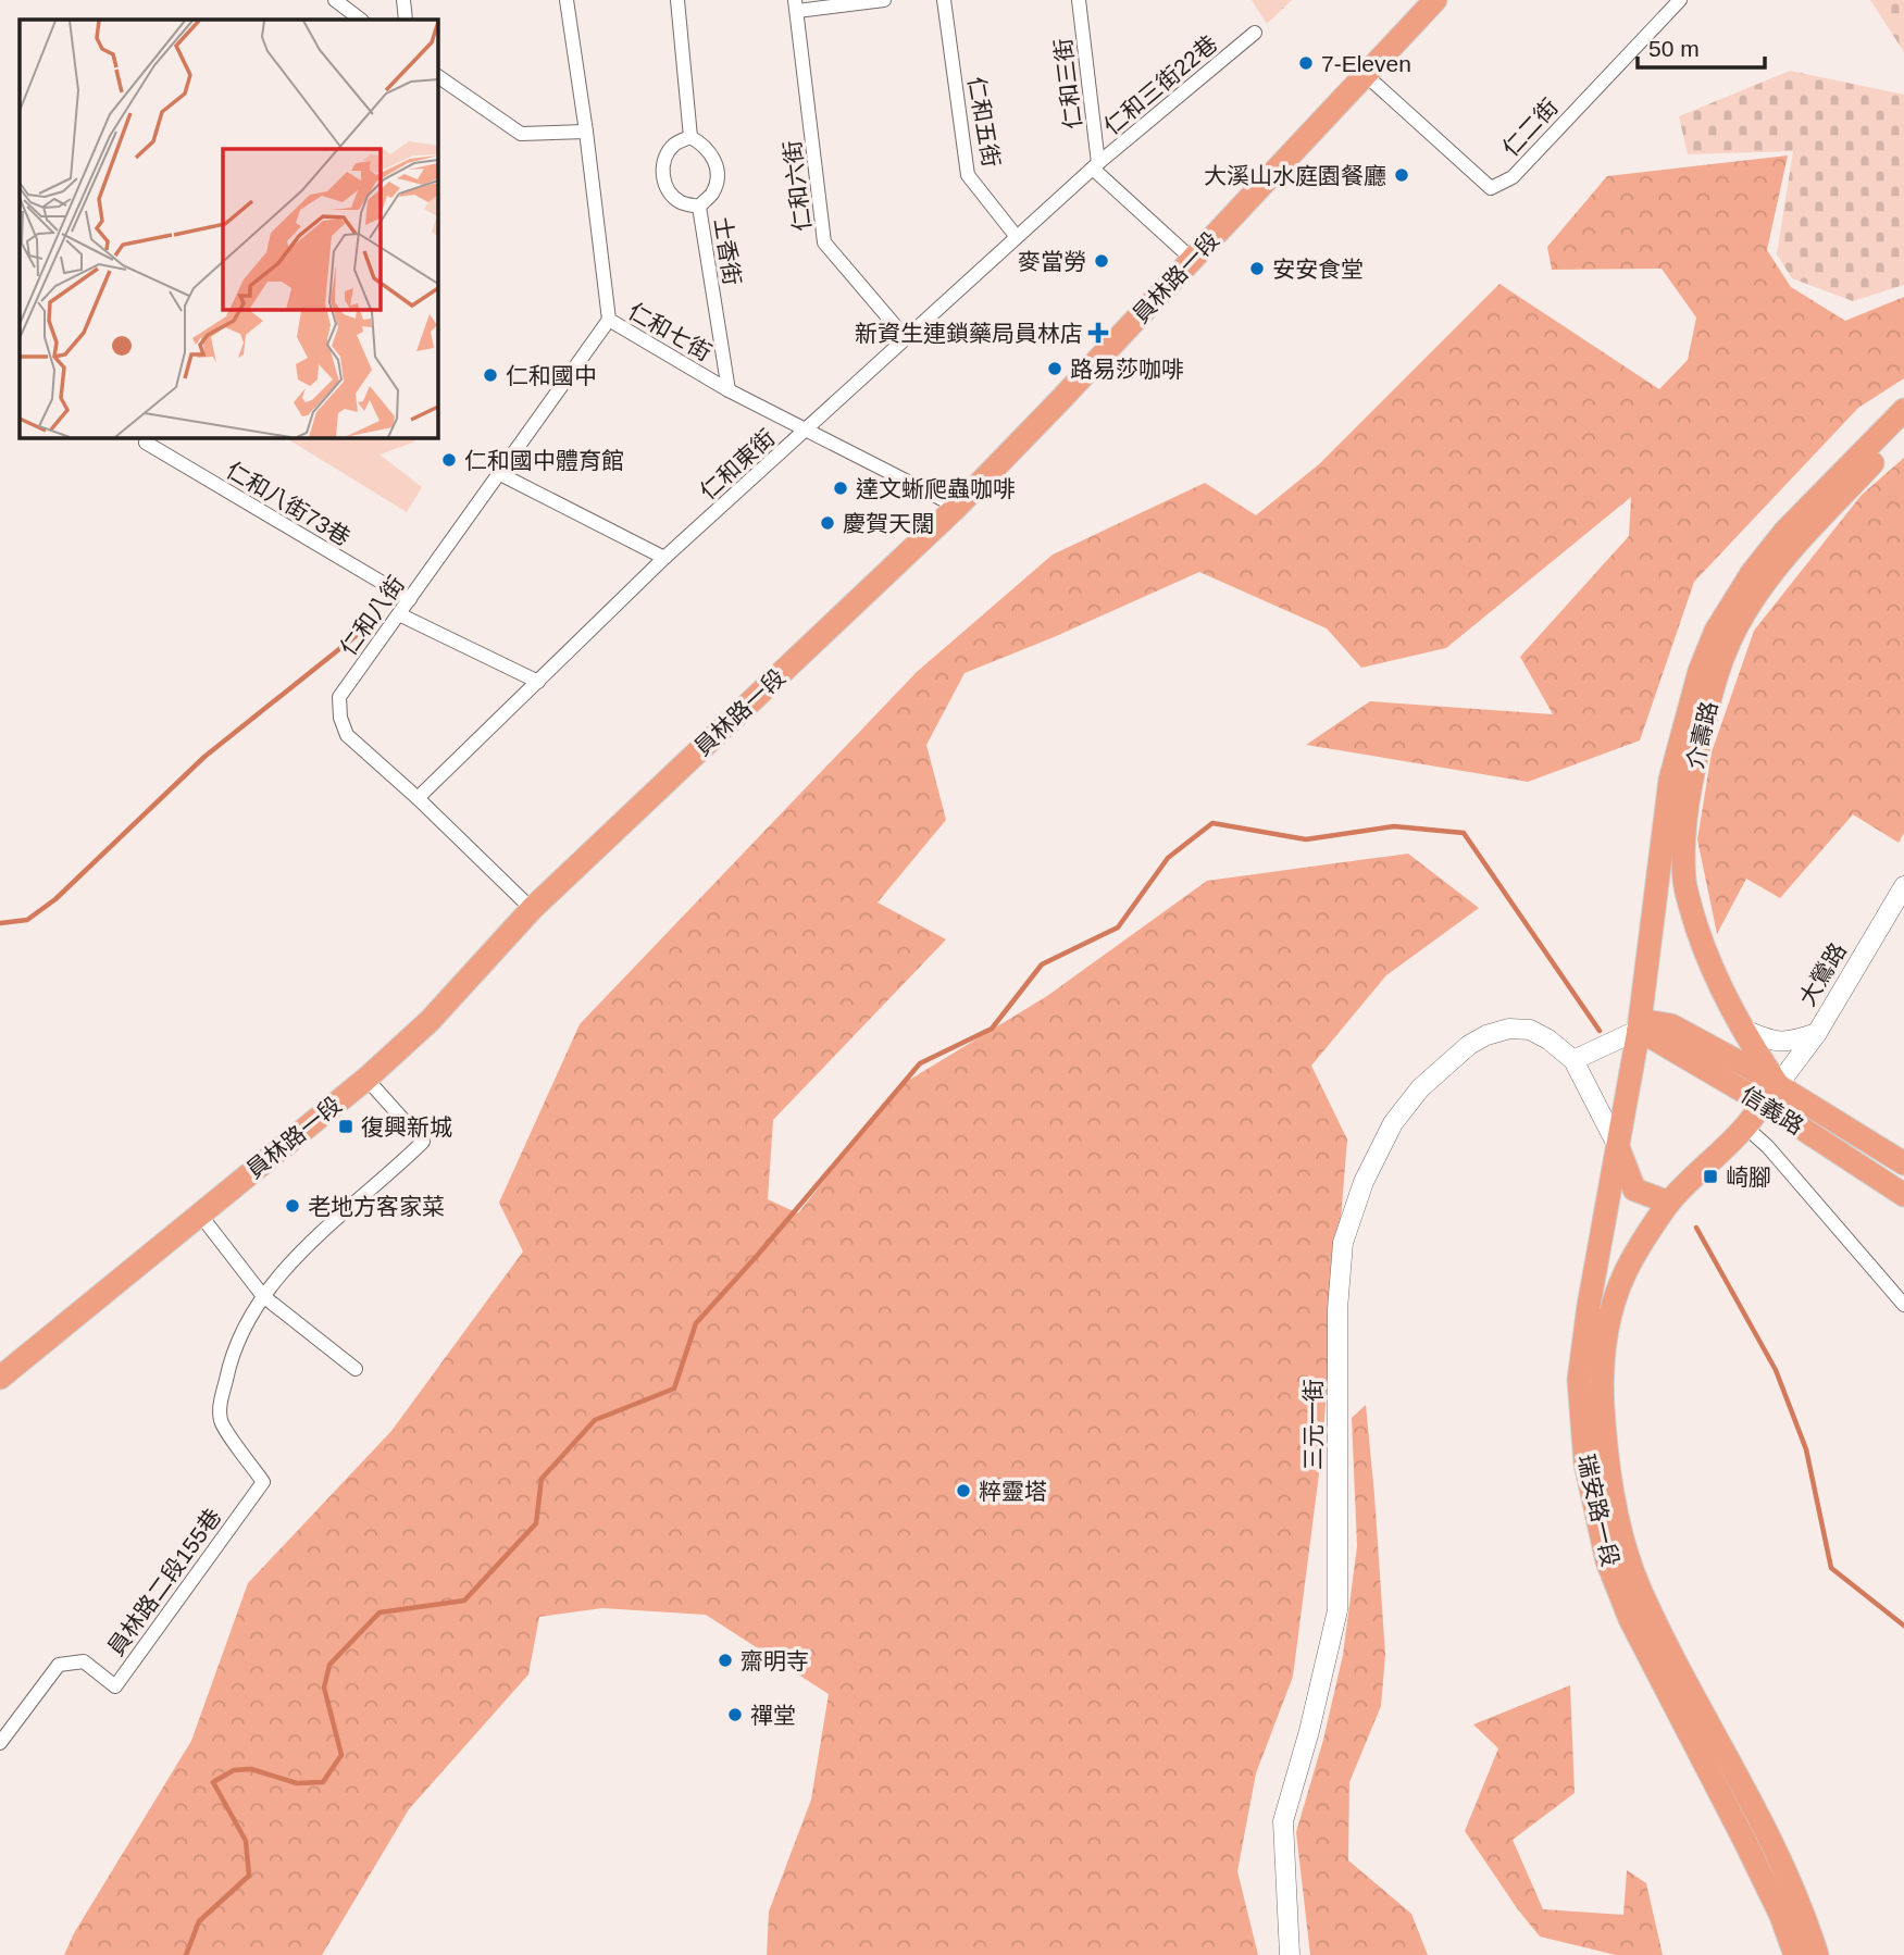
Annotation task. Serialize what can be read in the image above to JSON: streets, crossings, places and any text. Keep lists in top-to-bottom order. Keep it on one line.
{"streets":{"main road":["員林路一段","介壽路","信義路","瑞安路一段"],"street":["仁和三街","仁和三街22巷","仁和五街","仁二街","仁和六街","士香街","仁和七街","仁和東街","仁和八街73巷","仁和八街","大鶯路","三元一街","員林路二段155巷"]},"crossings":[["仁和三街","仁和三街22巷"],["仁和三街","仁和東街"],["仁和三街22巷","仁和東街"],["仁和五街","仁和東街"],["仁二街","員林路一段"],["仁和六街","仁和東街"],["士香街","仁和七街"],["員林路一段","仁和七街"],["員林路一段","仁和八街"],["仁和七街","仁和東街"],["仁和七街","仁和八街"],["仁和東街","仁和八街"],["仁和八街73巷","仁和八街"],["介壽路","大鶯路"],["介壽路","信義路"],["介壽路","瑞安路一段"],["大鶯路","信義路"],["大鶯路","瑞安路一段"],["信義路","瑞安路一段"],["三元一街","瑞安路一段"]],"places":{"other":["7-Eleven","大溪山水庭園餐廳","麥當勞","安安食堂","路易莎咖啡","仁和國中","仁和國中體育館","達文蜥爬蟲咖啡","慶賀天闊","老地方客家菜","粹靈塔","齋明寺","禪堂"],"health":["新資生連鎖藥局員林店"],"transit":["復興新城","崎腳"]},"scale_bar":"50 m"}
